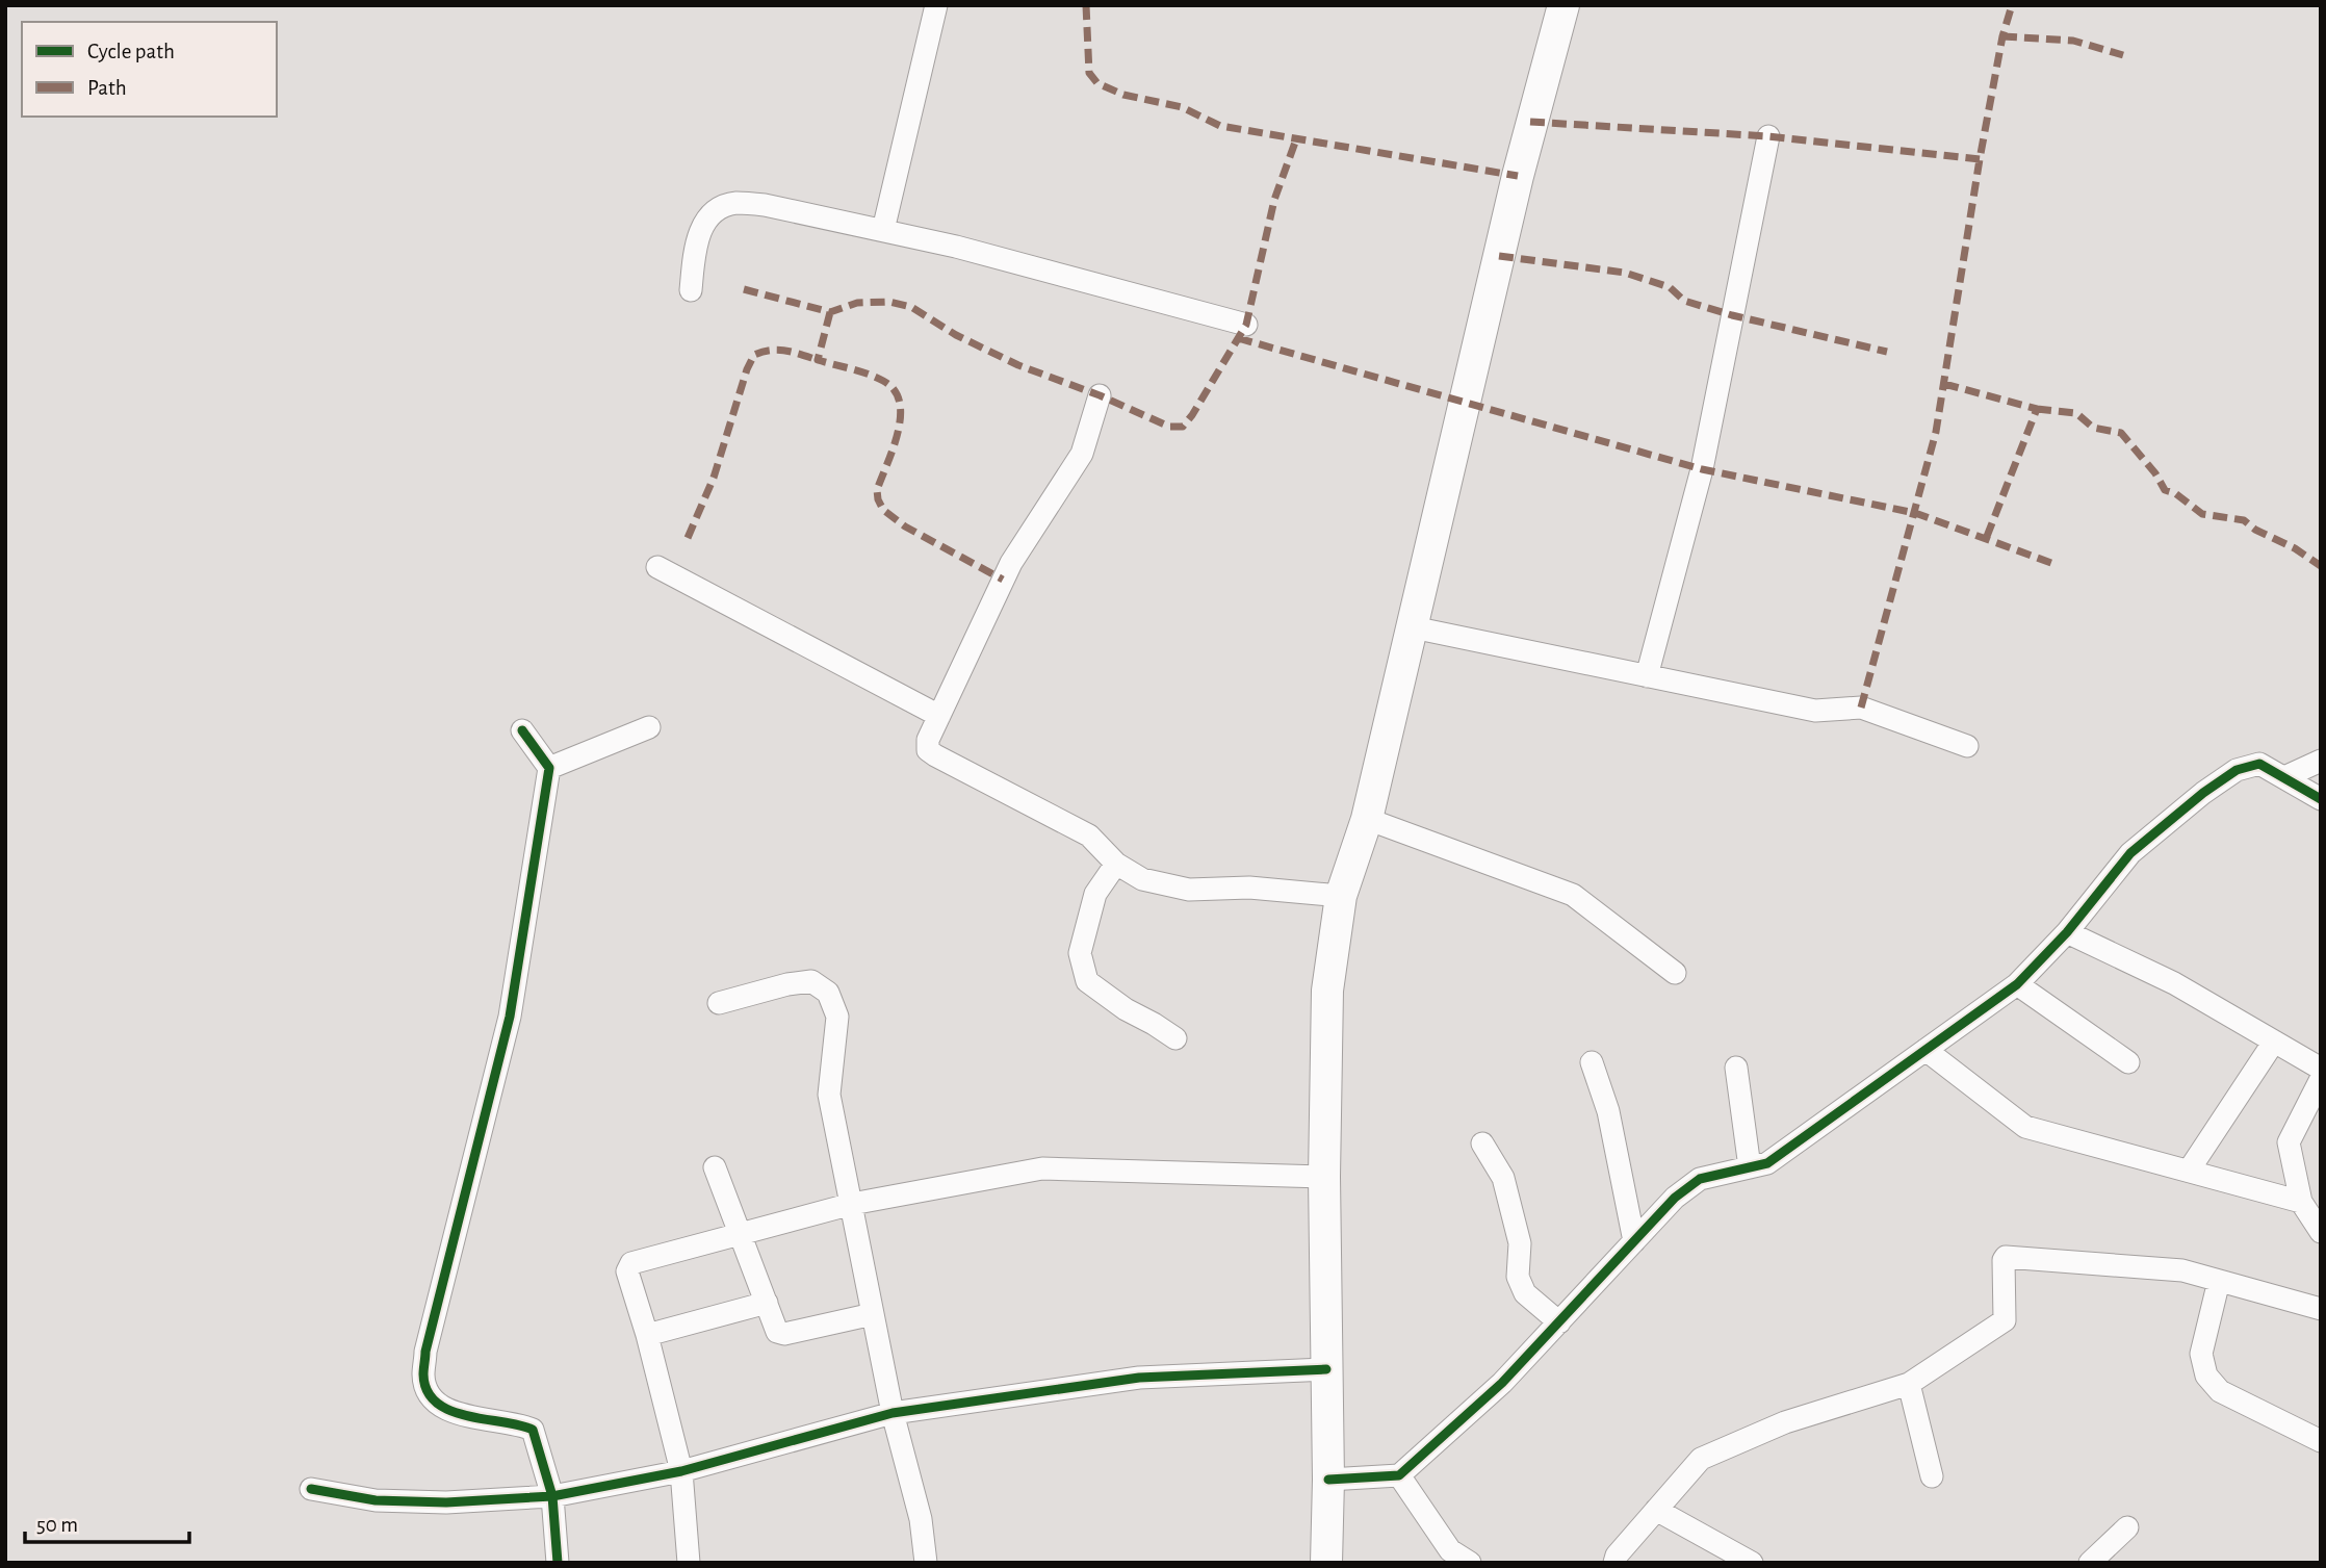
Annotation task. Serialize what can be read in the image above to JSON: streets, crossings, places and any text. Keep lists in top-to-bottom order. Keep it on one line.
{"legend":["Cycle path","Path"],"scale_bar":"50 m"}
